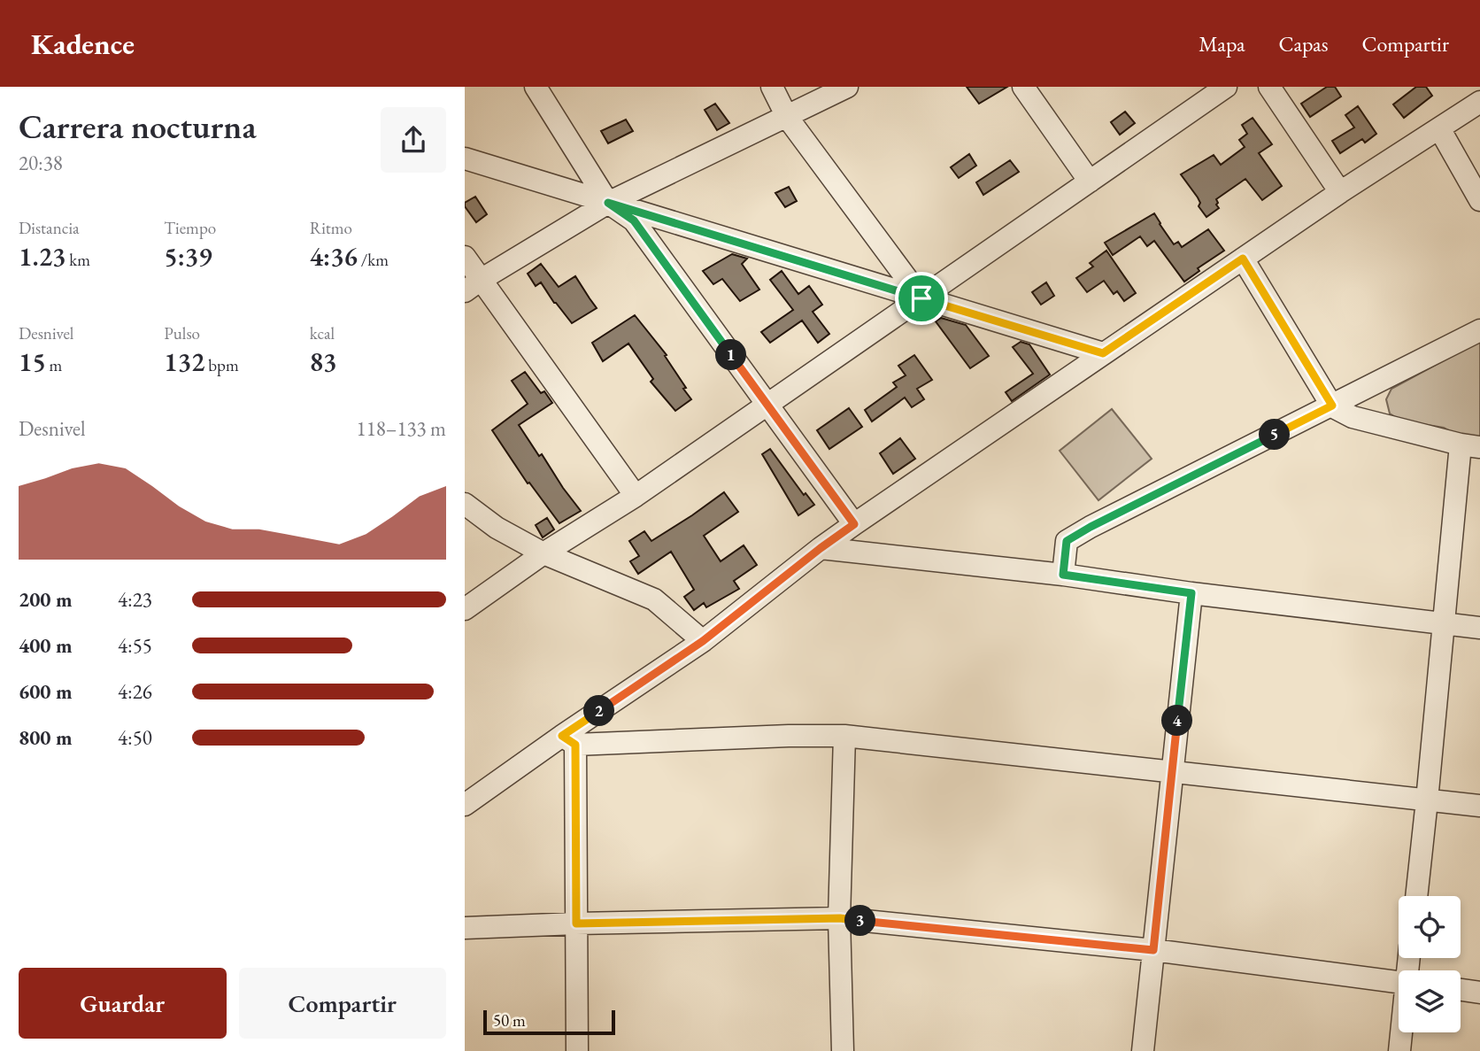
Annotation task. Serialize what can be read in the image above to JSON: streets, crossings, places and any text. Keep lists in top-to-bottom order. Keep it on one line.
{"scale_bar":"50 m","page":{"header":"Kadence","nav":["Mapa","Capas","Compartir"],"heading":["Carrera nocturna","20:38"],"stats":[["Distancia","1.23 km"],["Tiempo","5:39"],["Ritmo","4:36 /km"],["Desnivel","15 m"],["Pulso","132 bpm"],["kcal","83"]],"pins":["1","5","2","4","3"],"chart":["Desnivel","118–133 m"],"list":[{"name":"200 m","note":"4:23"},{"name":"400 m","note":"4:55"},{"name":"600 m","note":"4:26"},{"name":"800 m","note":"4:50"}],"buttons":["Guardar","Compartir"],"scale":"50 m"}}
